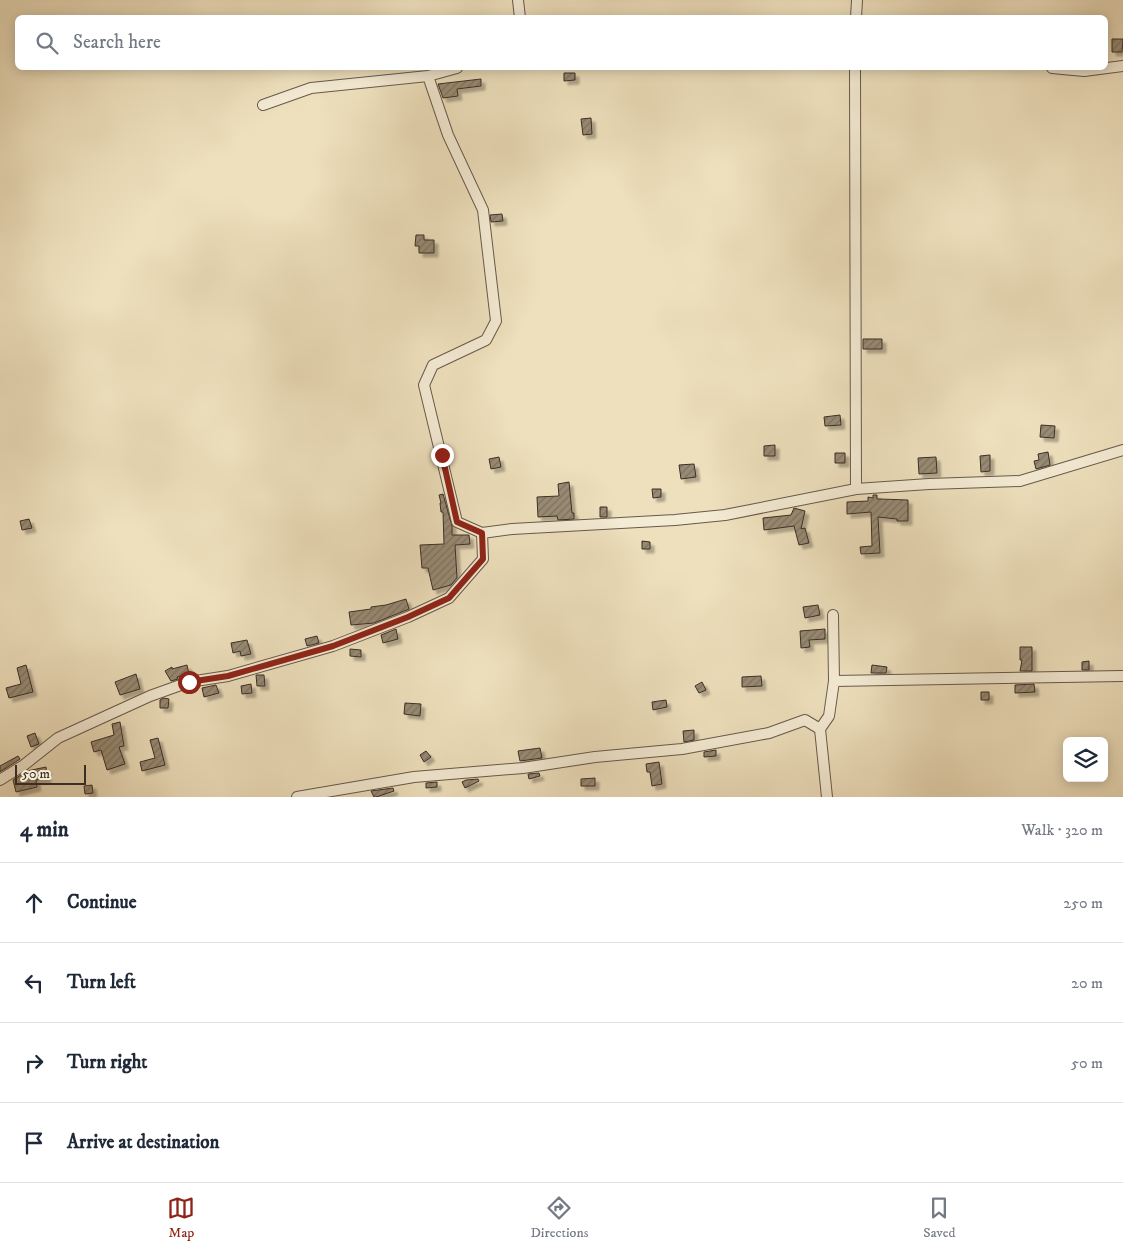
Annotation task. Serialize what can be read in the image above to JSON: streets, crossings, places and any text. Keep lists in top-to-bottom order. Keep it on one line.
{"scale_bar":"50 m","page":{"search":"Search here","scale":"50 m","heading":["4 min","Walk · 320 m"],"list":[["Continue","250 m"],["Turn left","20 m"],["Turn right","50 m"],"Arrive at destination"],"nav":["Map","Directions","Saved"]}}
